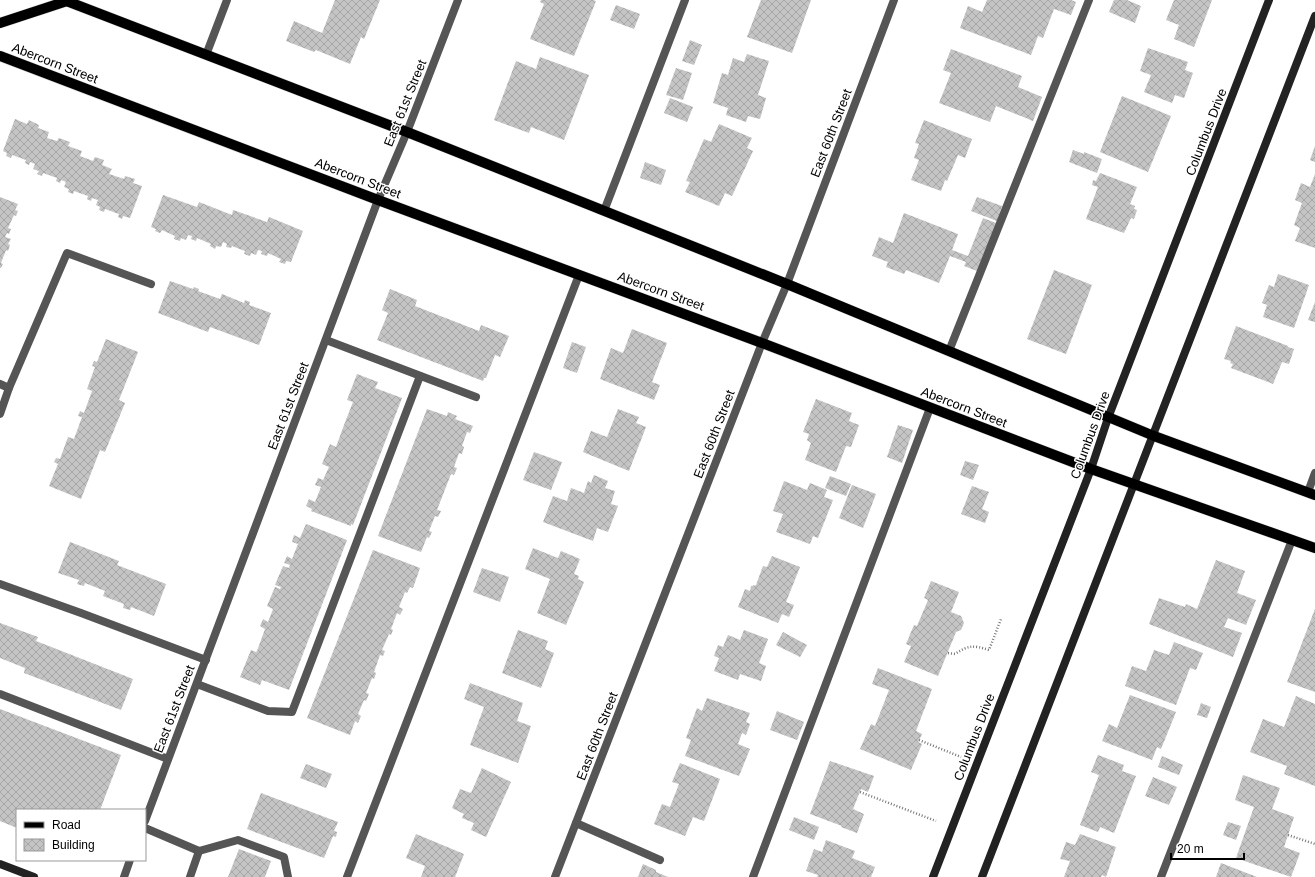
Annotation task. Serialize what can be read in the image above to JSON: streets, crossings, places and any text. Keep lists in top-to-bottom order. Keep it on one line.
{"streets":{"main road":["Abercorn Street"],"street":["East 61st Street","Columbus Drive","East 60th Street"]},"crossings":[["Abercorn Street","East 61st Street"],["Abercorn Street","Columbus Drive"],["Abercorn Street","East 60th Street"]],"legend":["Road","Building"],"scale_bar":"20 m"}
